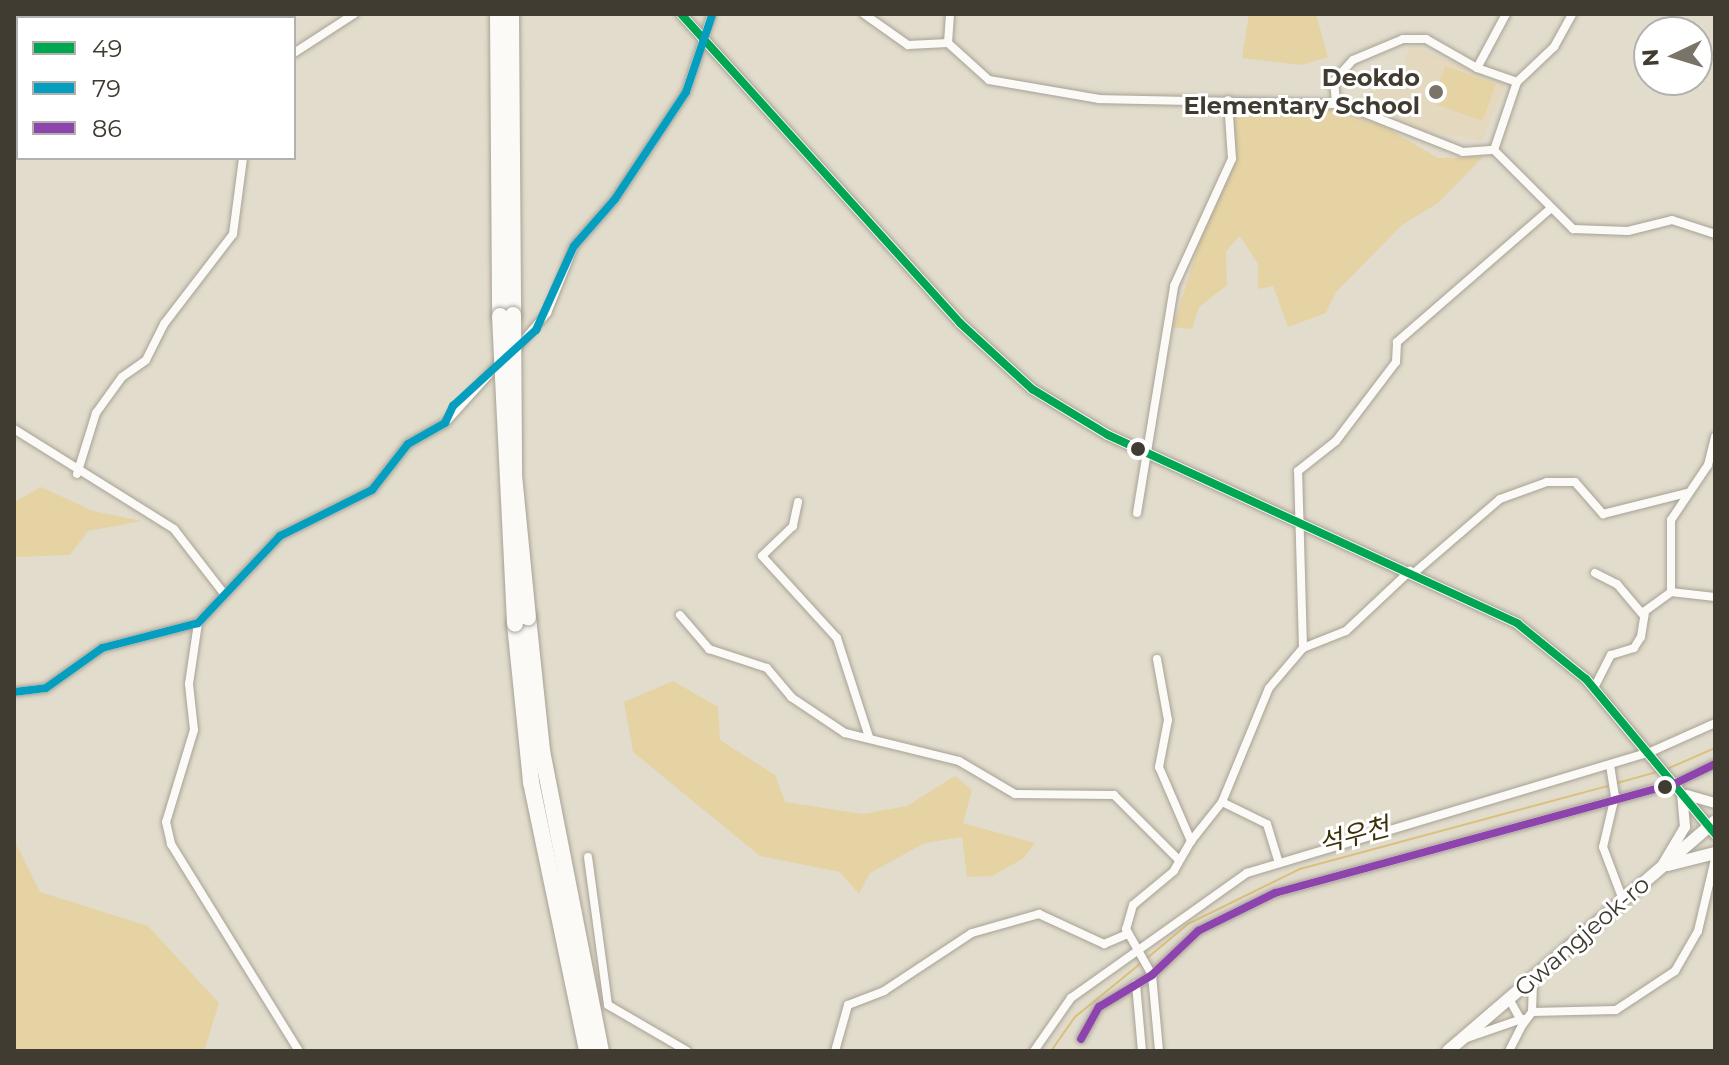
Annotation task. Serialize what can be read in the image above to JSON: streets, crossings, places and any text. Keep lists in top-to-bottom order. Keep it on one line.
{"streets":{"main road":["Gwangjeok-ro"]},"water":["석우천"],"places":["Deokdo Elementary School"],"lines":["transit line 49","transit line 79","transit line 86"],"legend":["49","79","86"],"north":"left"}
